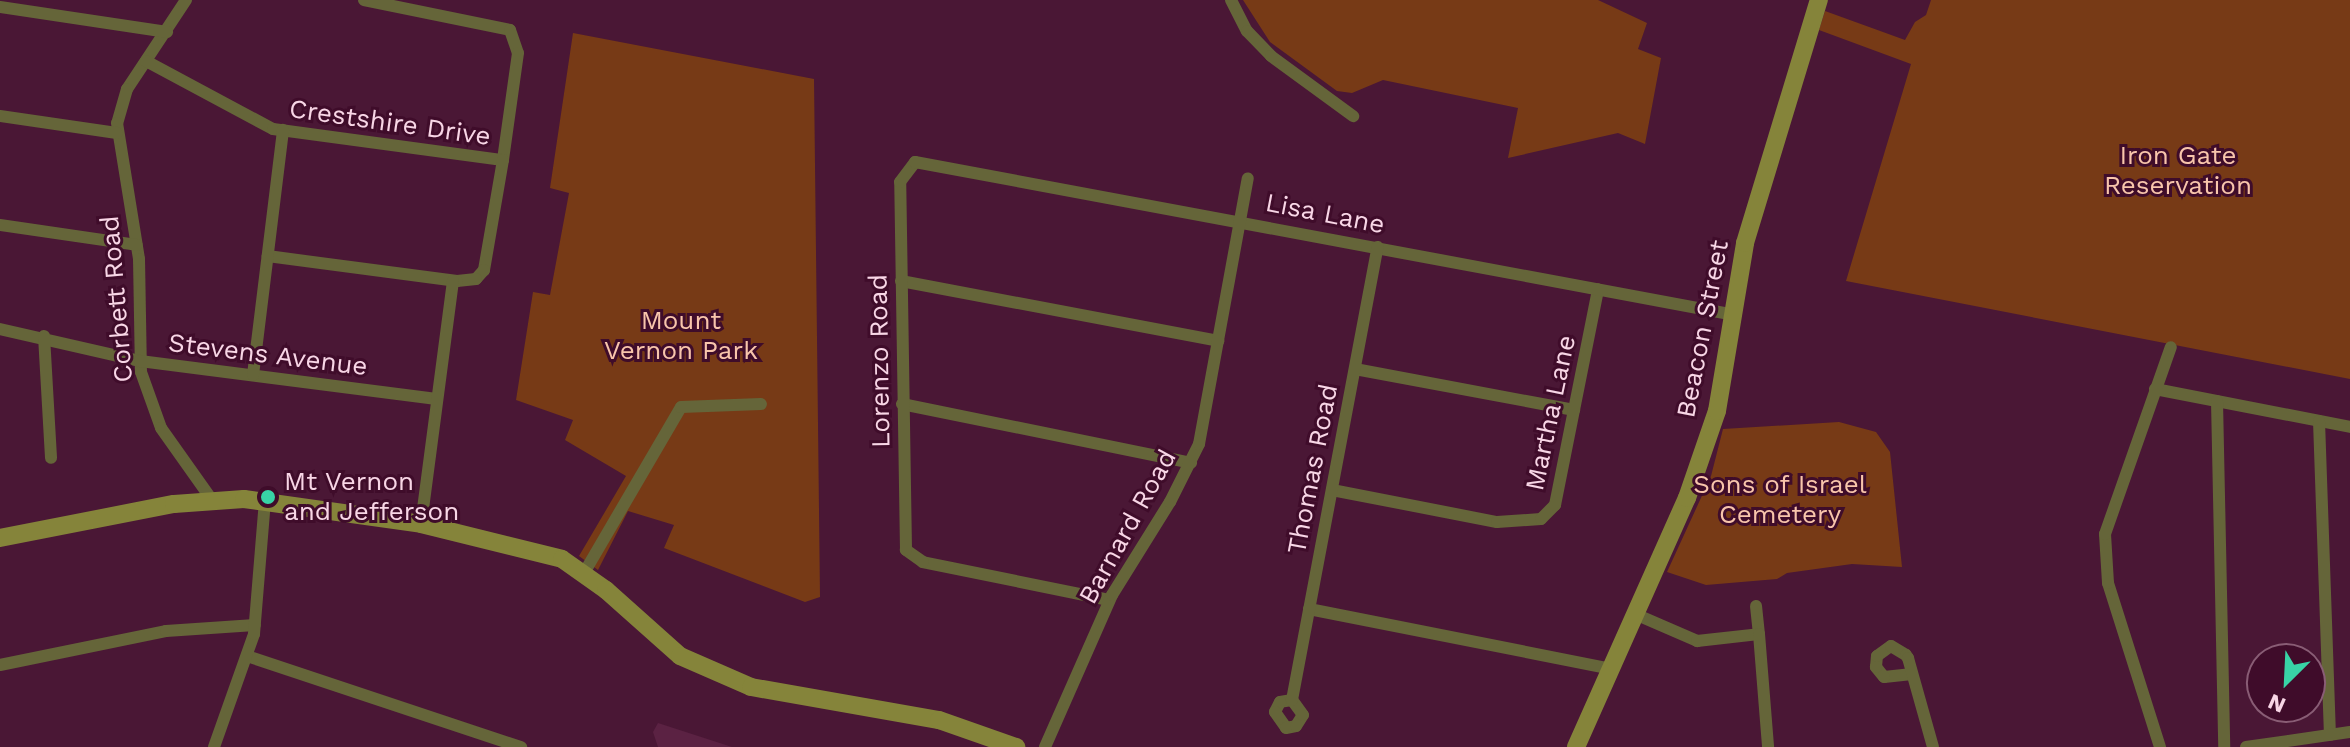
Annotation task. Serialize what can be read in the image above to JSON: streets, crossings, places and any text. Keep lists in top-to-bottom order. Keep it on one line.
{"streets":{"main road":["Beacon Street"],"street":["Crestshire Drive","Lisa Lane","Corbett Road","Stevens Avenue","Lorenzo Road","Martha Lane","Thomas Road","Barnard Road"]},"crossings":[["Crestshire Drive","Corbett Road"],["Lisa Lane","Beacon Street"],["Lisa Lane","Lorenzo Road"],["Lisa Lane","Martha Lane"],["Lisa Lane","Thomas Road"],["Lisa Lane","Barnard Road"],["Corbett Road","Stevens Avenue"],["Lorenzo Road","Barnard Road"],["Martha Lane","Thomas Road"]],"parks":["Iron Gate Reservation","Mount Vernon Park","Sons of Israel Cemetery"],"places":["Mt Vernon and Jefferson"],"north":"bottom left"}
